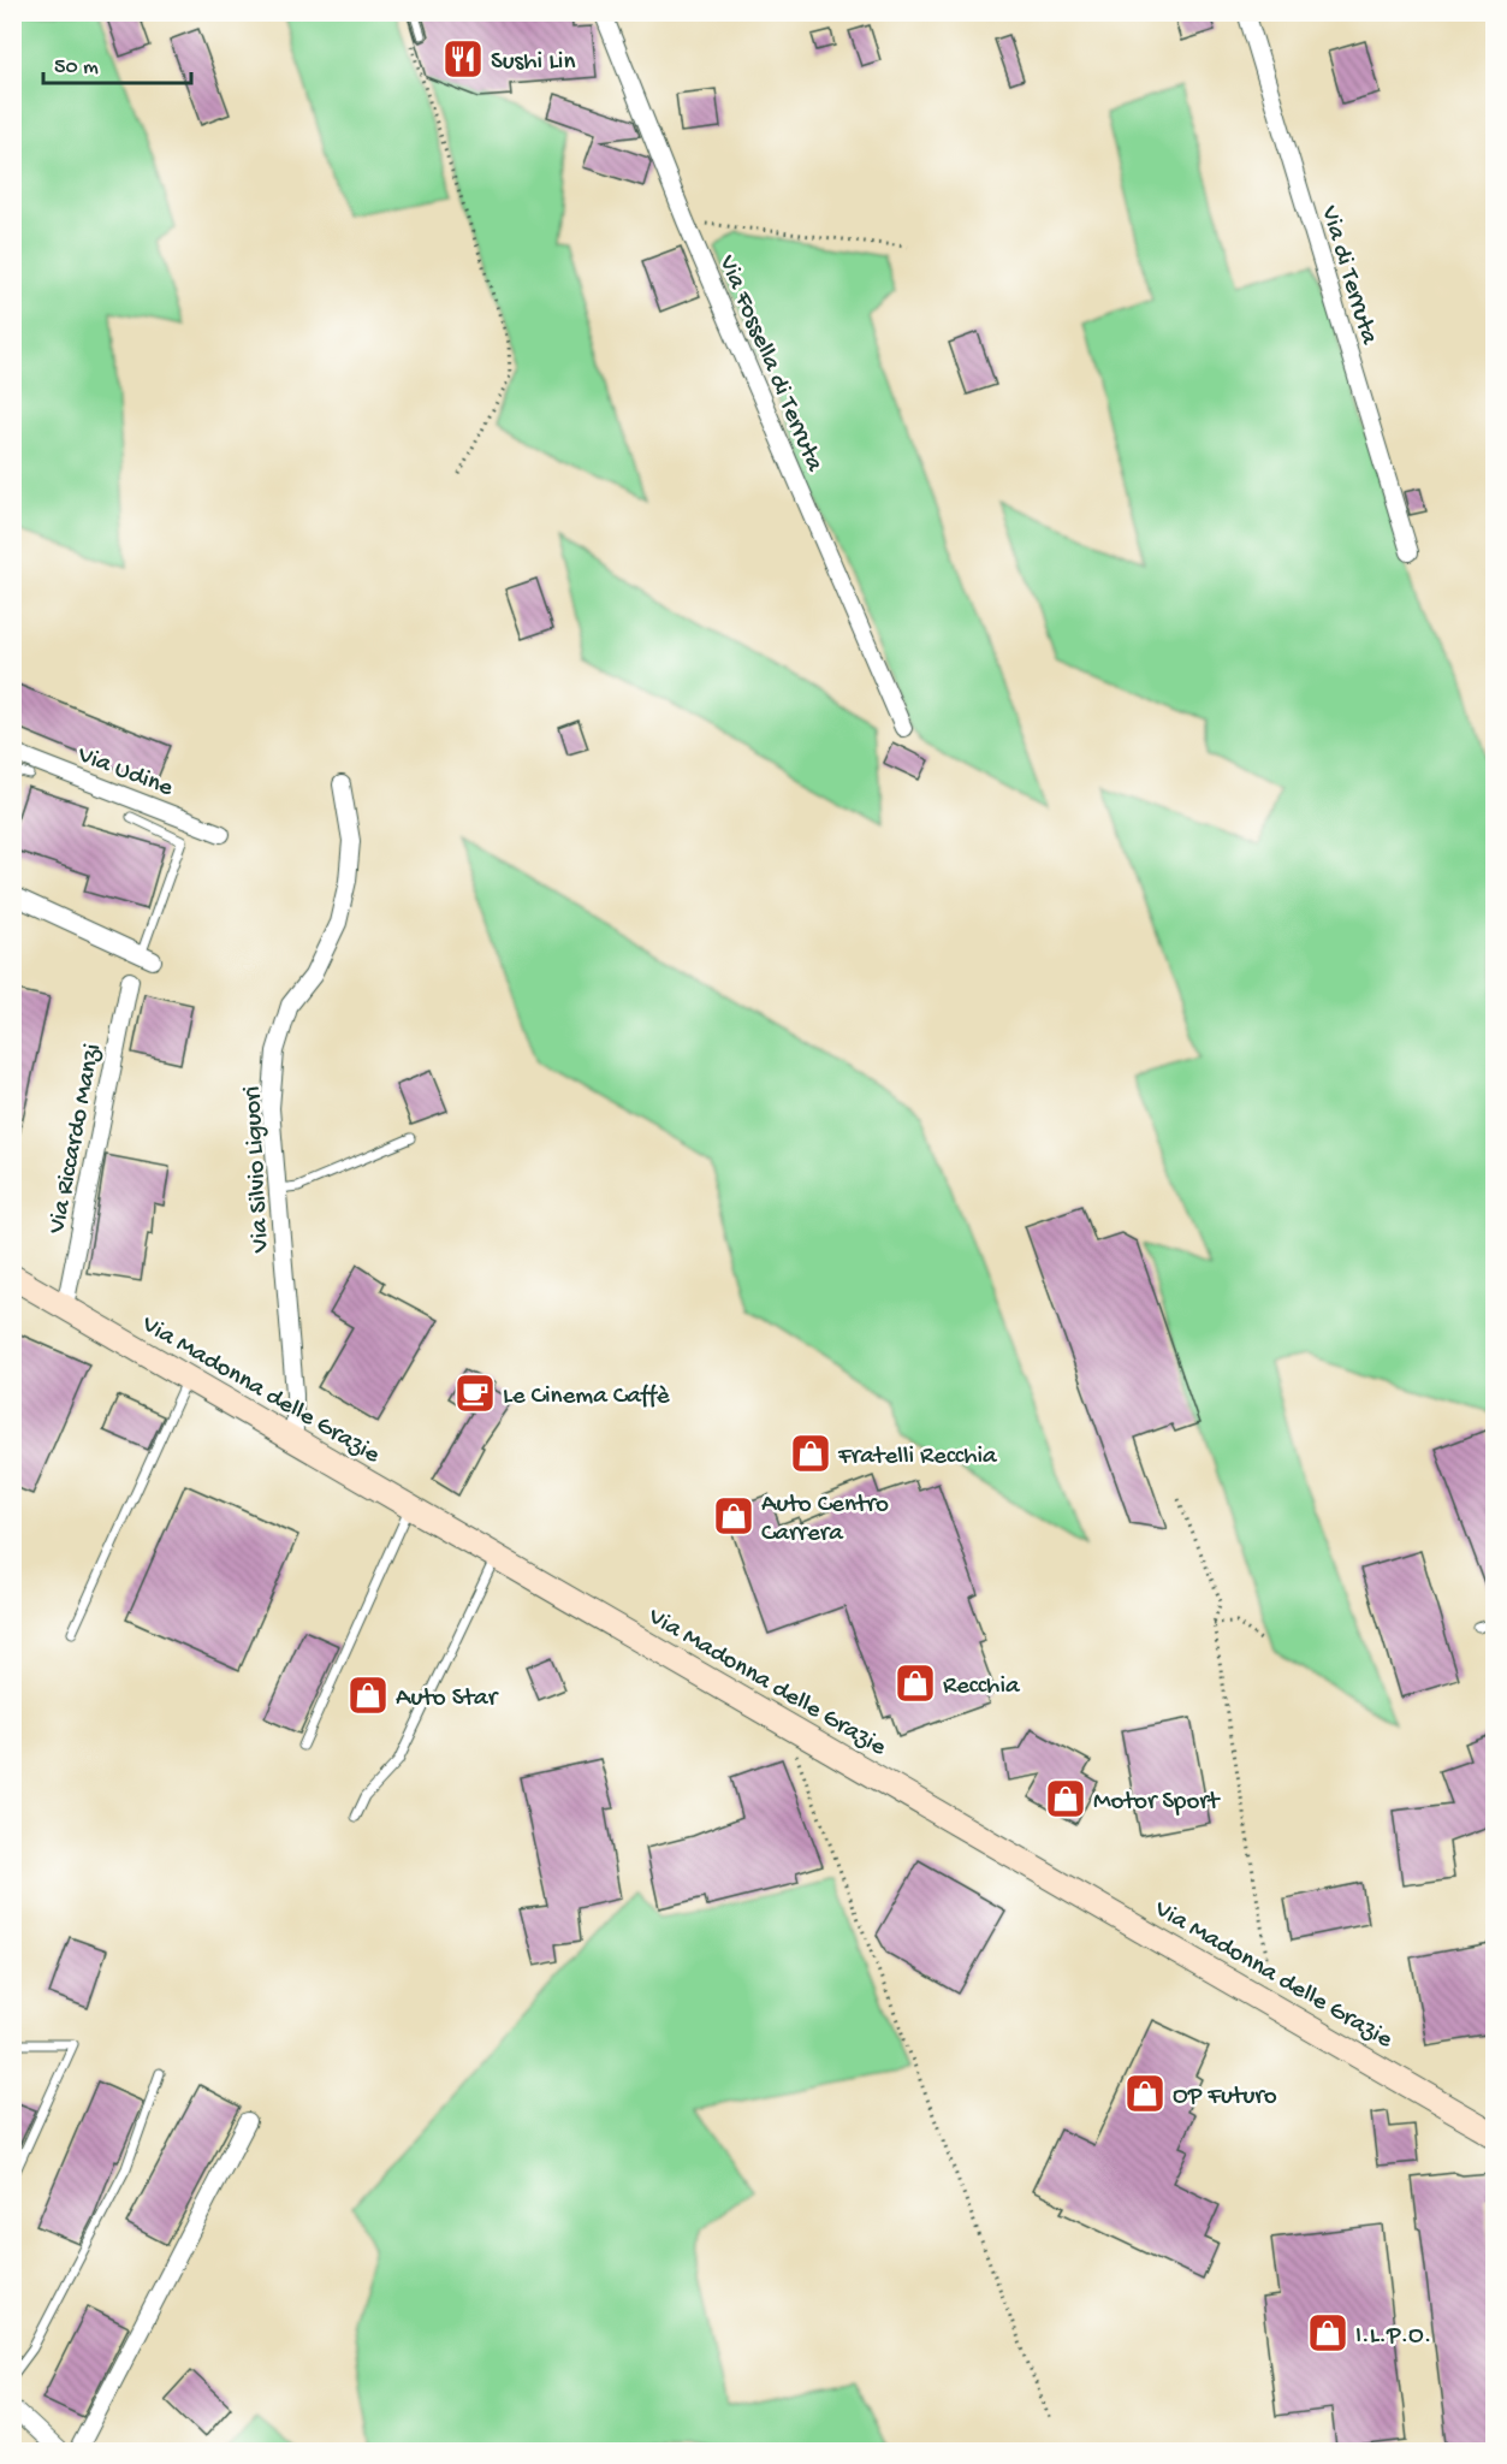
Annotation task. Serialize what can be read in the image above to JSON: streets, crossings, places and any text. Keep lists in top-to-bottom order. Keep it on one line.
{"streets":{"street":["Via di Terruta","Via Fossella di Terruta","Via Udine","Via Riccardo Manzi","Via Silvio Liguori","Via Madonna delle Grazie"]},"crossings":[["Via Riccardo Manzi","Via Madonna delle Grazie"],["Via Silvio Liguori","Via Madonna delle Grazie"]],"places":{"restaurant":["Sushi Lin"],"cafe":["Le Cinema Caffè"],"shop":["Fratelli Recchia","Auto Centro Carrera","Recchia","Auto Star","Motor Sport","OP Futuro","I.L.P.O."]},"scale_bar":"50 m"}
